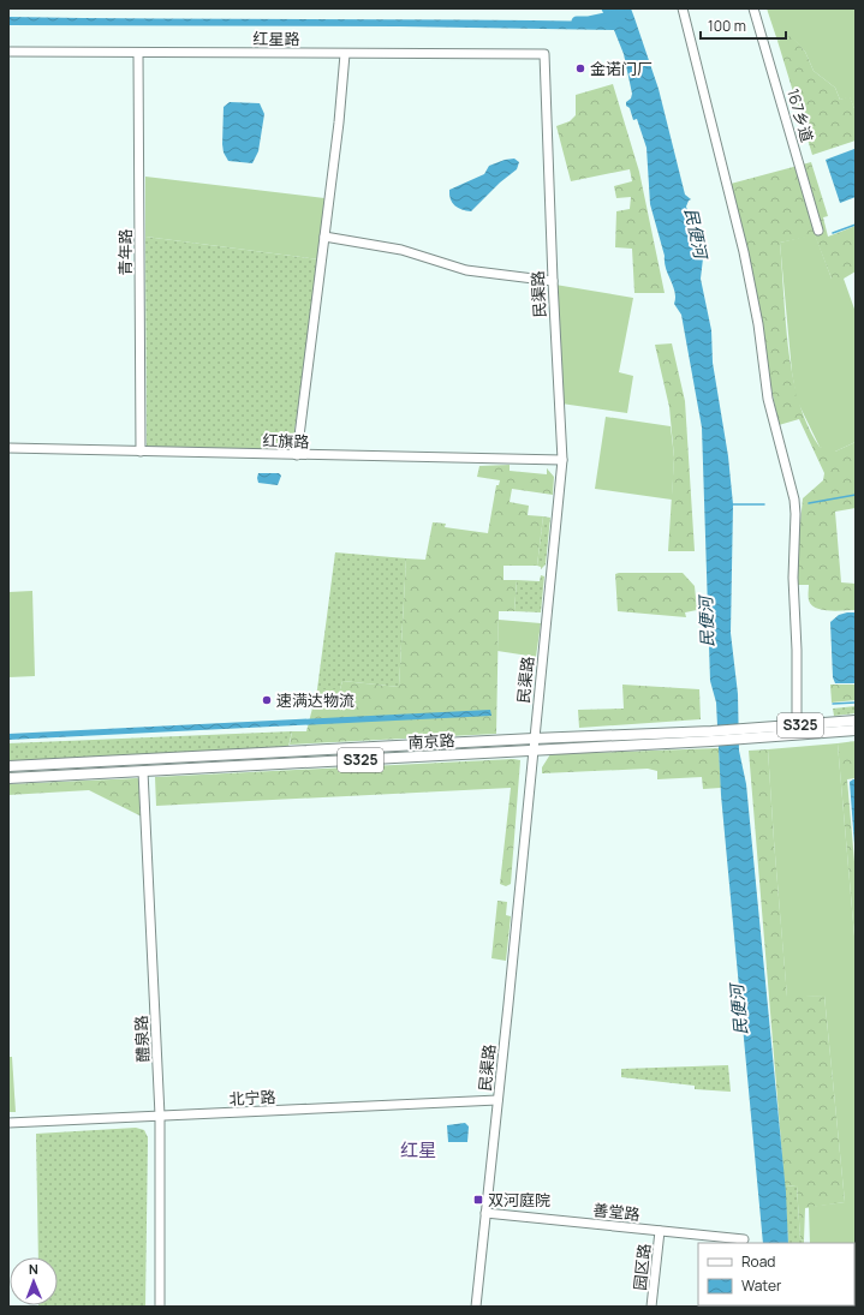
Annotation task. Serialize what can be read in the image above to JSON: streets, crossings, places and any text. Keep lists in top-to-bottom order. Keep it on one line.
{"streets":{"main road":["S325","南京路"],"street":["红星路","167乡道","青年路","民渠路","红旗路","醴泉路","北宁路","善堂路","园区路"]},"crossings":[["红星路","青年路"],["红星路","民渠路"],["青年路","红旗路"],["民渠路","红旗路"],["民渠路","南京路"],["民渠路","北宁路"],["民渠路","善堂路"],["南京路","醴泉路"],["醴泉路","北宁路"],["善堂路","园区路"]],"districts":["红星"],"water":["民便河"],"places":{"other":["金诺门厂","速满达物流"],"transit":["双河庭院"]},"legend":["Road","Water"],"scale_bar":"100 m","north":"top"}
